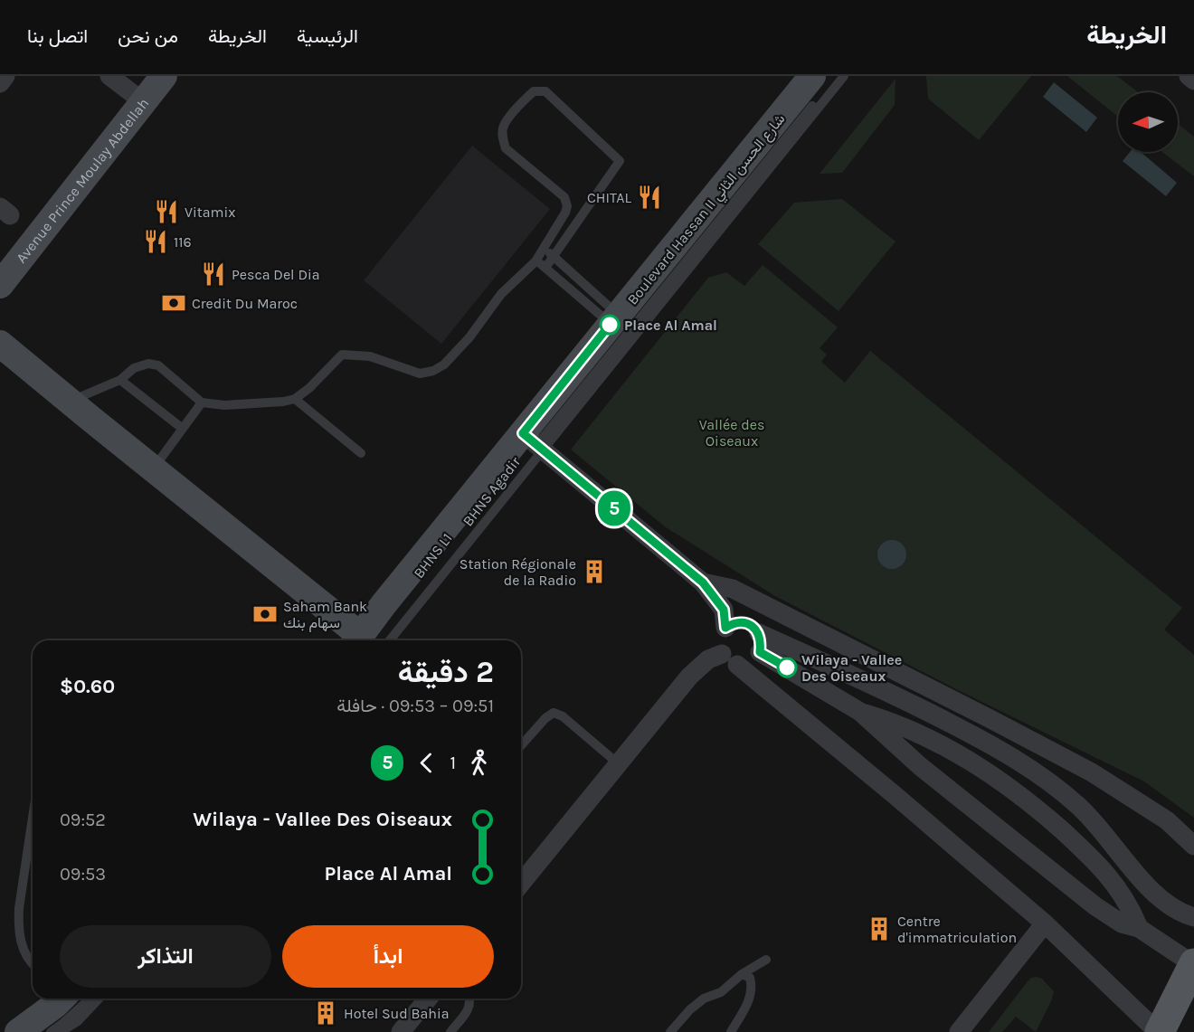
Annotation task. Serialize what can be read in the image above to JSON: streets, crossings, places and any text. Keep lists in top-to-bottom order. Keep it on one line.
{"streets":{"street":["Avenue Prince Moulay Abdellah","Boulevard Hassan II شارع الحسن الثاني"],"lane":["BHNS Agadir"]},"crossings":[["Boulevard Hassan II شارع الحسن الثاني","BHNS Agadir"]],"parks":["Vallée des Oiseaux"],"places":{"restaurant":["CHITAL","Vitamix","116","Pesca Del Dia"],"bank":["Credit Du Maroc","Saham Bank سهام بنك"],"other":["Place Al Amal","Wilaya - Vallee Des Oiseaux"],"building":["Station Régionale de la Radio","Centre d'immatriculation","Hotel Sud Bahia"]},"lines":["bus line 5"],"north":"left","page":{"header":"الخريطة","nav":["الرئيسية","الخريطة","من نحن","اتصل بنا"],"on_map":"5","heading":["2 دقيقة","09:51 – 09:53 · حافلة","$0.60"],"legs":["1","5"],"list":[{"name":"Wilaya - Vallee Des Oiseaux","value":"09:52"},{"name":"Place Al Amal","value":"09:53"}],"buttons":["ابدأ","التذاكر"]}}
